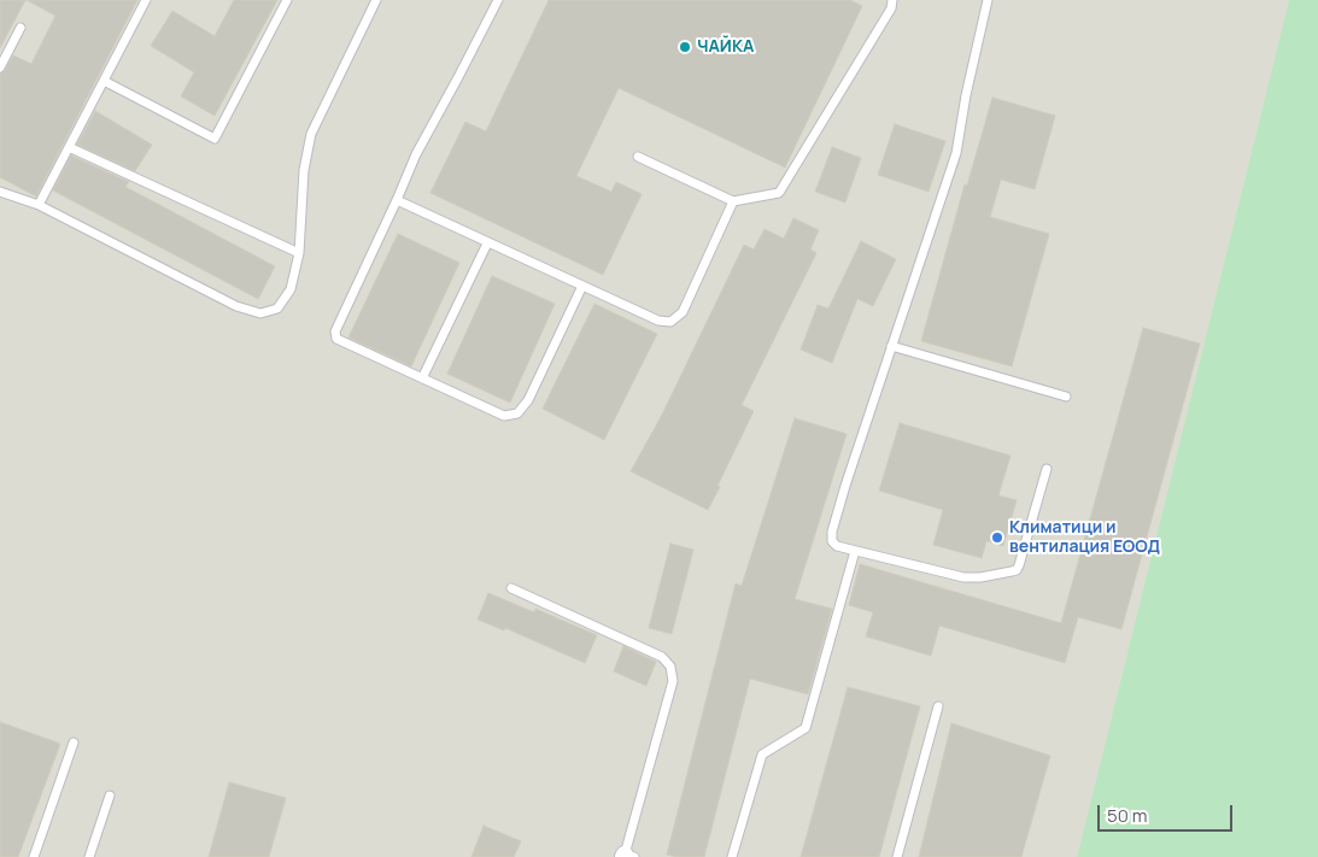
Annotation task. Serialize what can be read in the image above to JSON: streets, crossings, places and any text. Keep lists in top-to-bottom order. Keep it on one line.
{"places":["ЧАЙКА","Климатици и вентилация ЕООД"],"scale_bar":"50 m"}
